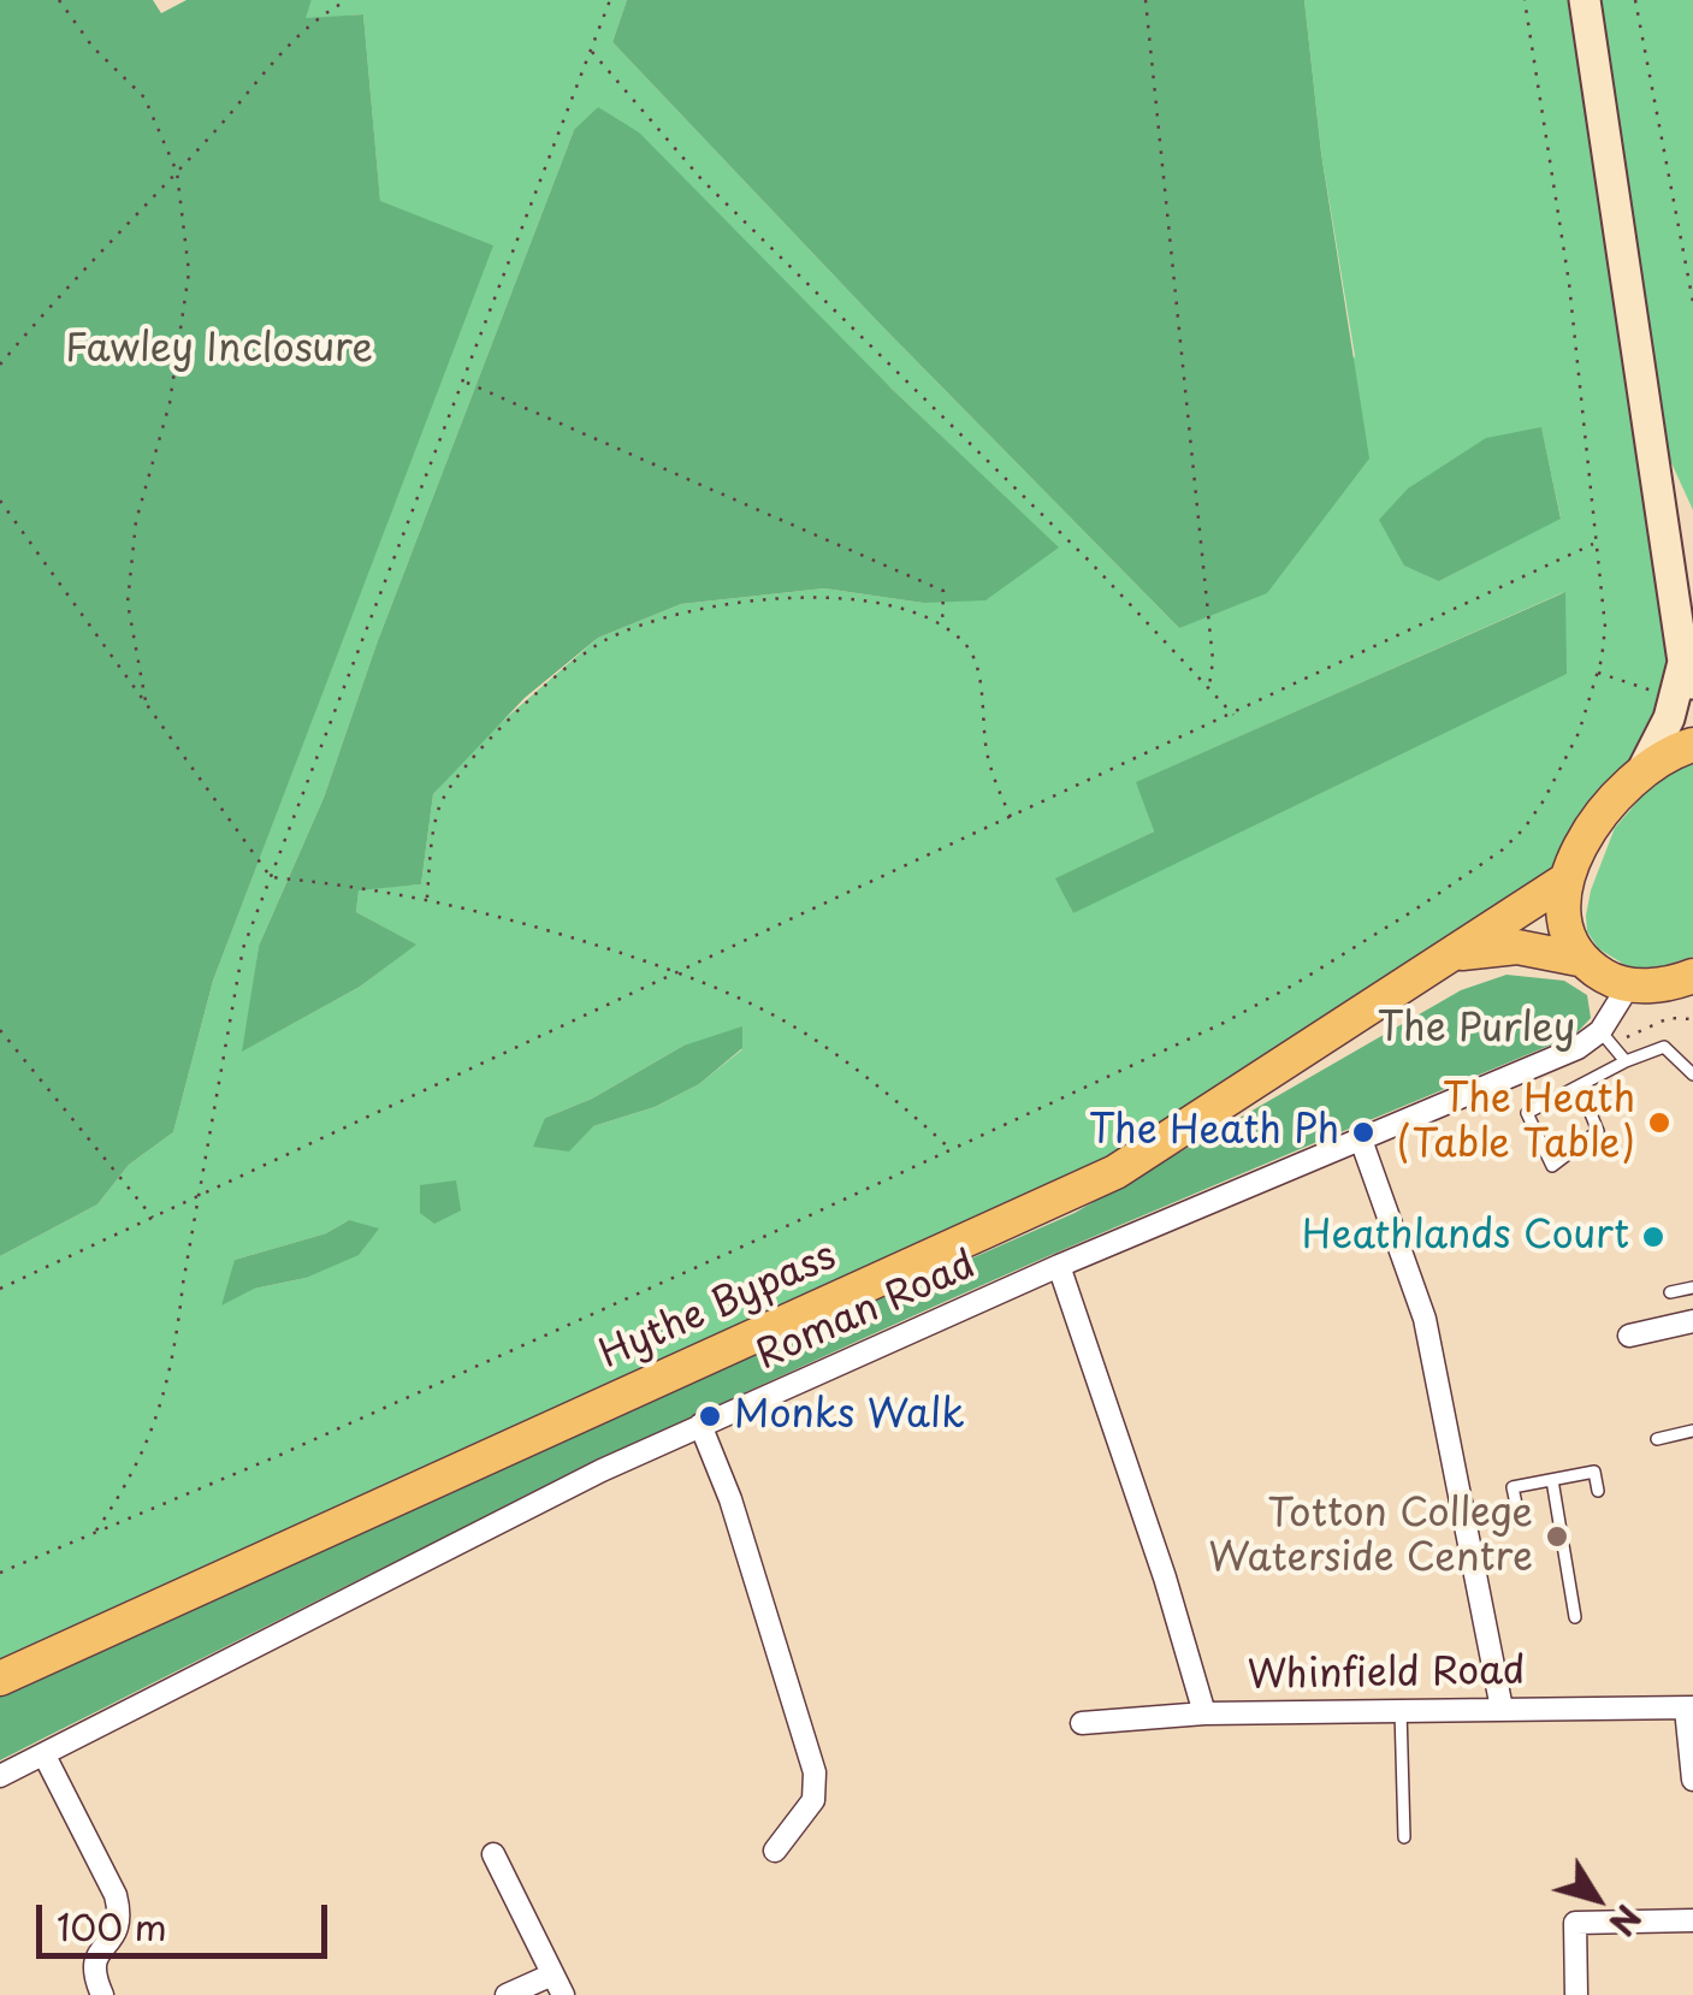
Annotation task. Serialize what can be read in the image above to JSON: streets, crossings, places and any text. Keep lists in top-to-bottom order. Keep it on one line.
{"streets":{"main road":["Hythe Bypass"],"street":["Roman Road","Whinfield Road"]},"crossings":[["Hythe Bypass","Roman Road"]],"parks":["Fawley Inclosure","The Purley"],"places":["The Heath (Table Table)","The Heath Ph","Heathlands Court","Monks Walk","Totton College Waterside Centre"],"scale_bar":"100 m","north":"bottom right"}
